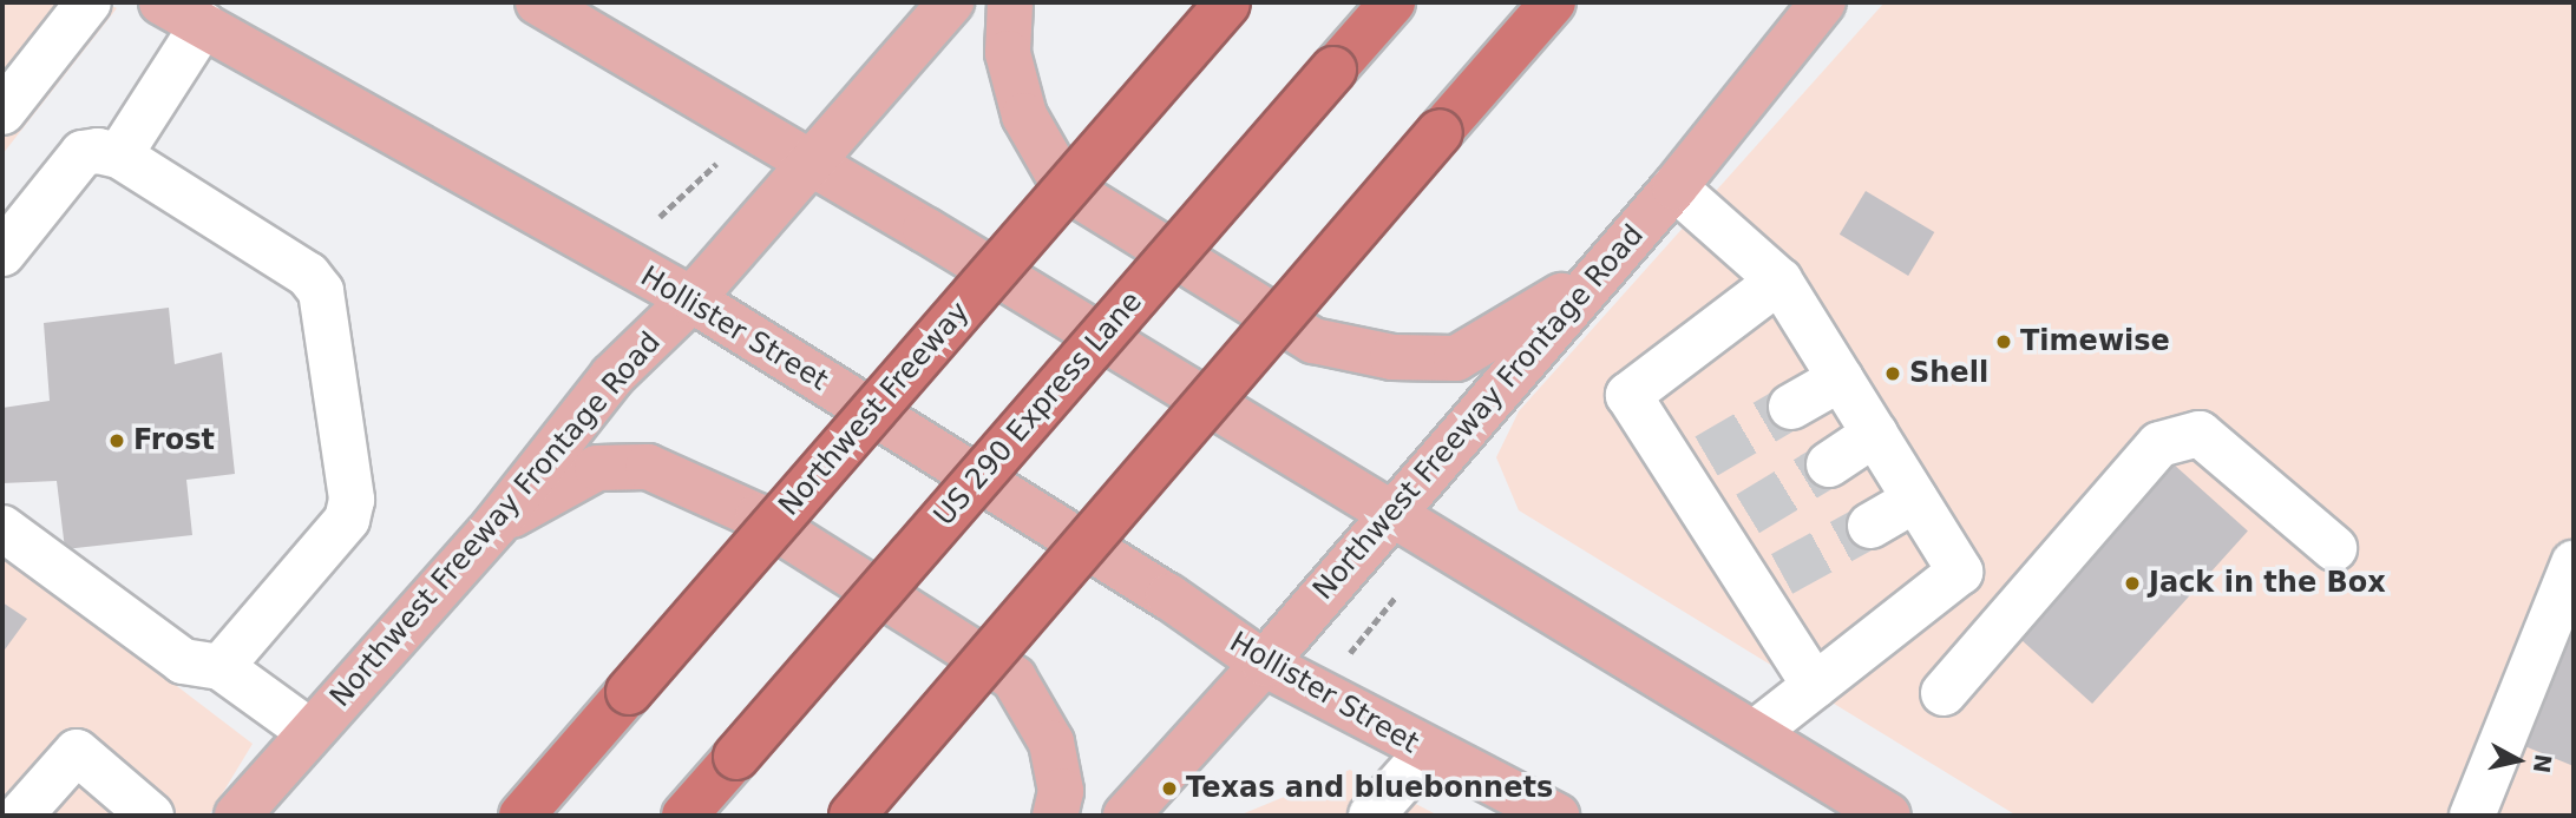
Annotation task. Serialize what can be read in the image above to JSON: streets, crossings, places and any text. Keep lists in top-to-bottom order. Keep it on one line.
{"streets":{"highway":["Northwest Freeway","US 290 Express Lane"],"main road":["Hollister Street","Northwest Freeway Frontage Road"]},"crossings":[["Hollister Street","Northwest Freeway Frontage Road"]],"places":["Timewise","Shell","Frost","Jack in the Box","Texas and bluebonnets"],"north":"right"}
